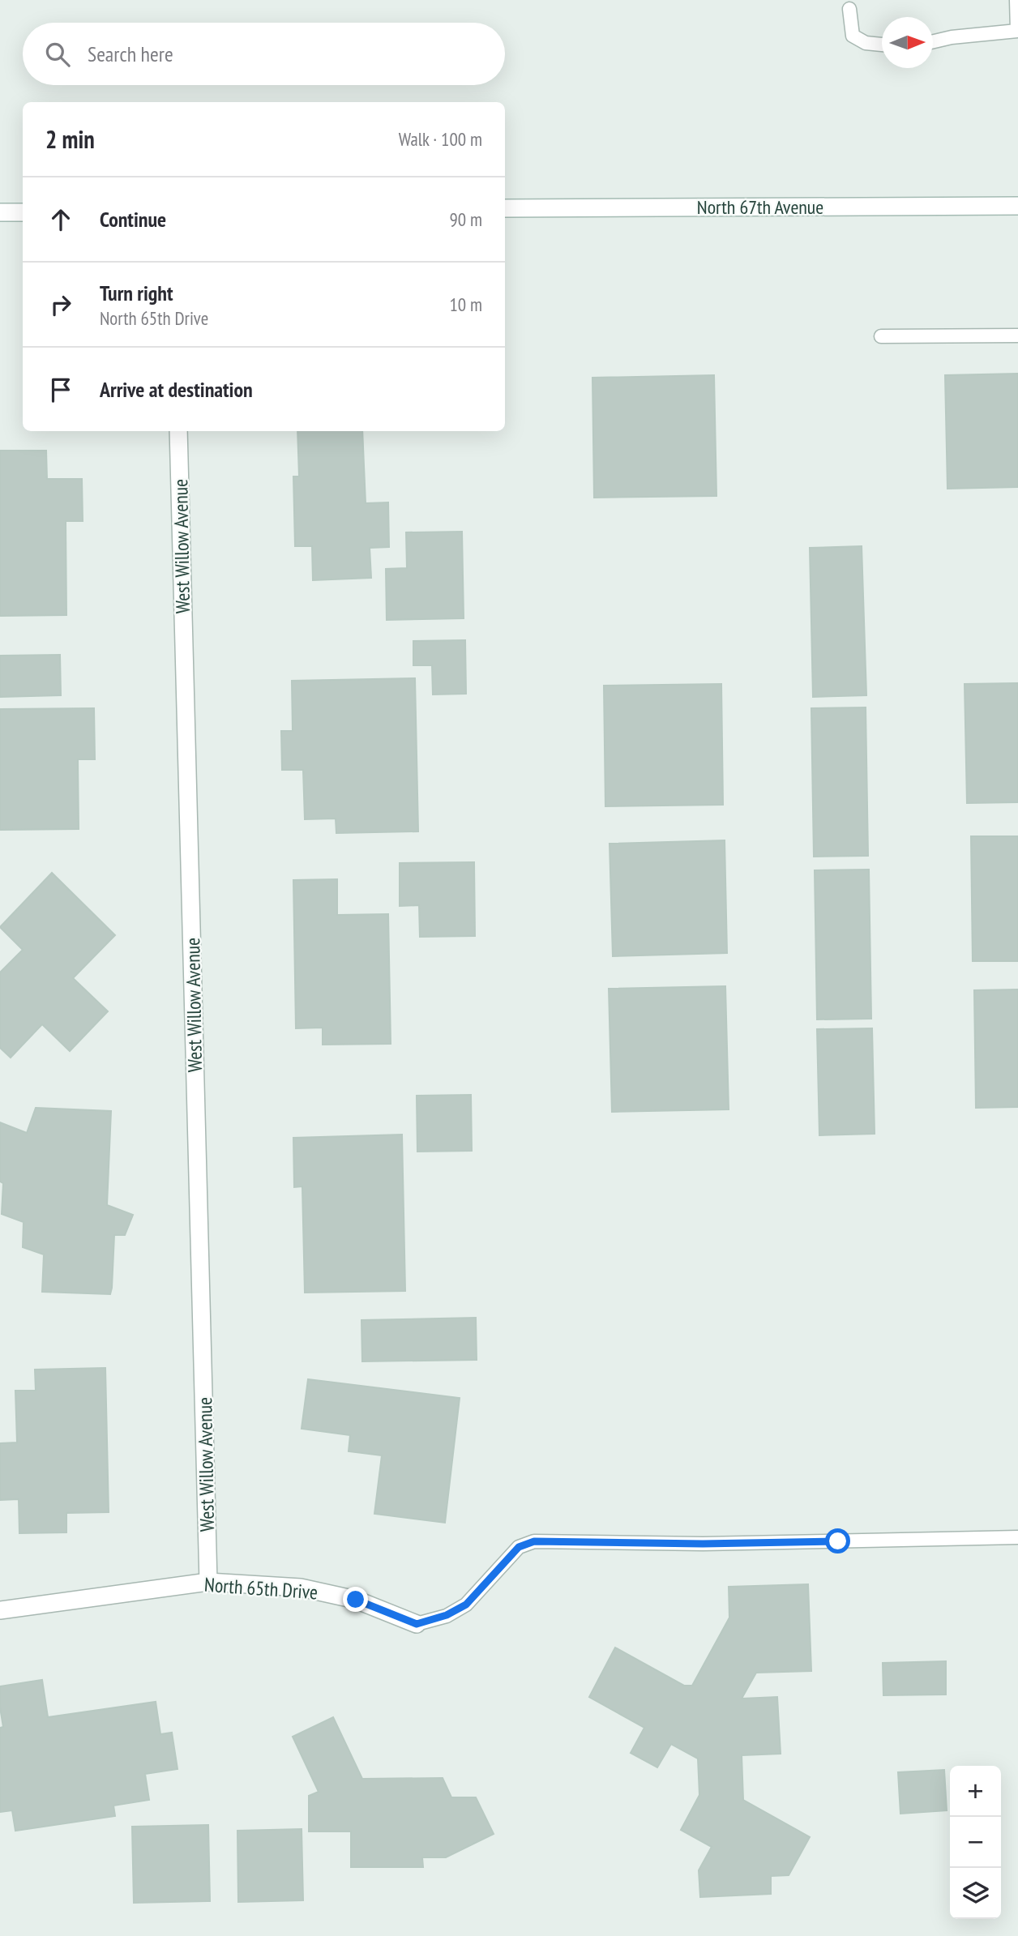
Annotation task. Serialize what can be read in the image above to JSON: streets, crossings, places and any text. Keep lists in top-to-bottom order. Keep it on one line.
{"streets":{"street":["North 67th Avenue","West Willow Avenue","North 65th Drive"]},"crossings":[["West Willow Avenue","North 65th Drive"]],"north":"right","page":{"search":"Search here","heading":["2 min","Walk · 100 m"],"list":[["Continue","90 m"],["Turn right","North 65th Drive","10 m"],"Arrive at destination"],"map_buttons":["+","−"]}}
